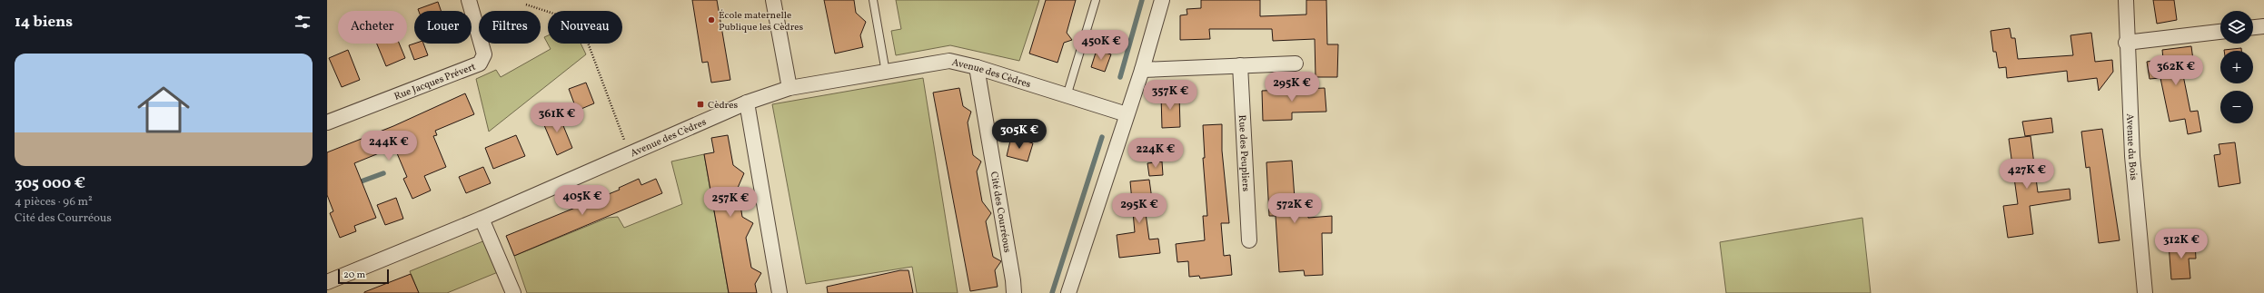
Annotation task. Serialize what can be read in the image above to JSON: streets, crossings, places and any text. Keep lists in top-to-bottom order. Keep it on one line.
{"streets":{"street":["Avenue des Cèdres","Rue Jacques Prévert","Avenue du Bois","Rue des Peupliers","Cité des Courréous"]},"crossings":[["Avenue des Cèdres","Cité des Courréous"]],"places":{"other":["École maternelle Publique les Cèdres"],"transit":["Cèdres"]},"scale_bar":"20 m","page":{"heading":"14 biens","map_buttons":["+","−"],"chip":["Acheter","Louer","Filtres","Nouveau"],"price":["450K €","362K €","295K €","357K €","361K €","305K €","244K €","224K €","427K €","405K €","257K €","295K €","572K €","312K €"],"list":[{"name":"305 000 €","note":"4 pièces · 96 m² · Cité des Courréous"}],"scale":"20 m"}}
